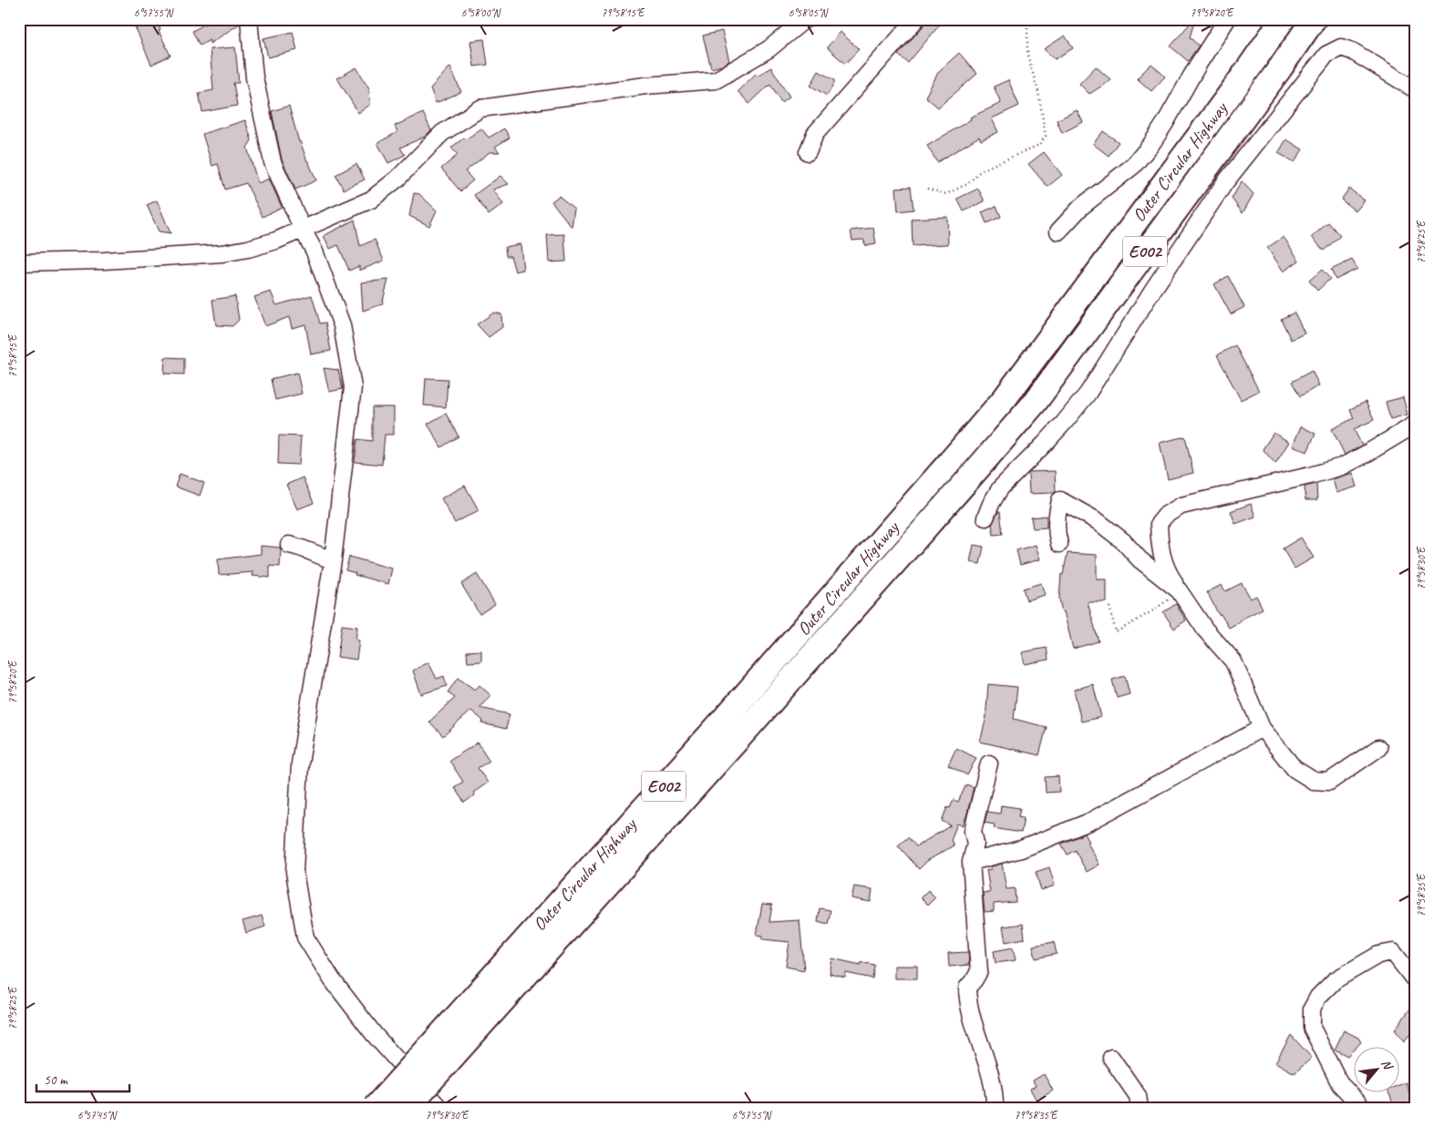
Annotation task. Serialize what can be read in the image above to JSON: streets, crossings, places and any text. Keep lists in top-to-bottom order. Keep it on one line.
{"streets":{"highway":["Outer Circular Highway","E002"]},"scale_bar":"50 m","north":"top right","coordinates":["6°57'55\"N","6°58'00\"N","79°58'15\"E","6°58'05\"N","79°58'20\"E","79°58'25\"E","79°58'30\"E","79°58'35\"E","6°57'45\"N"]}
